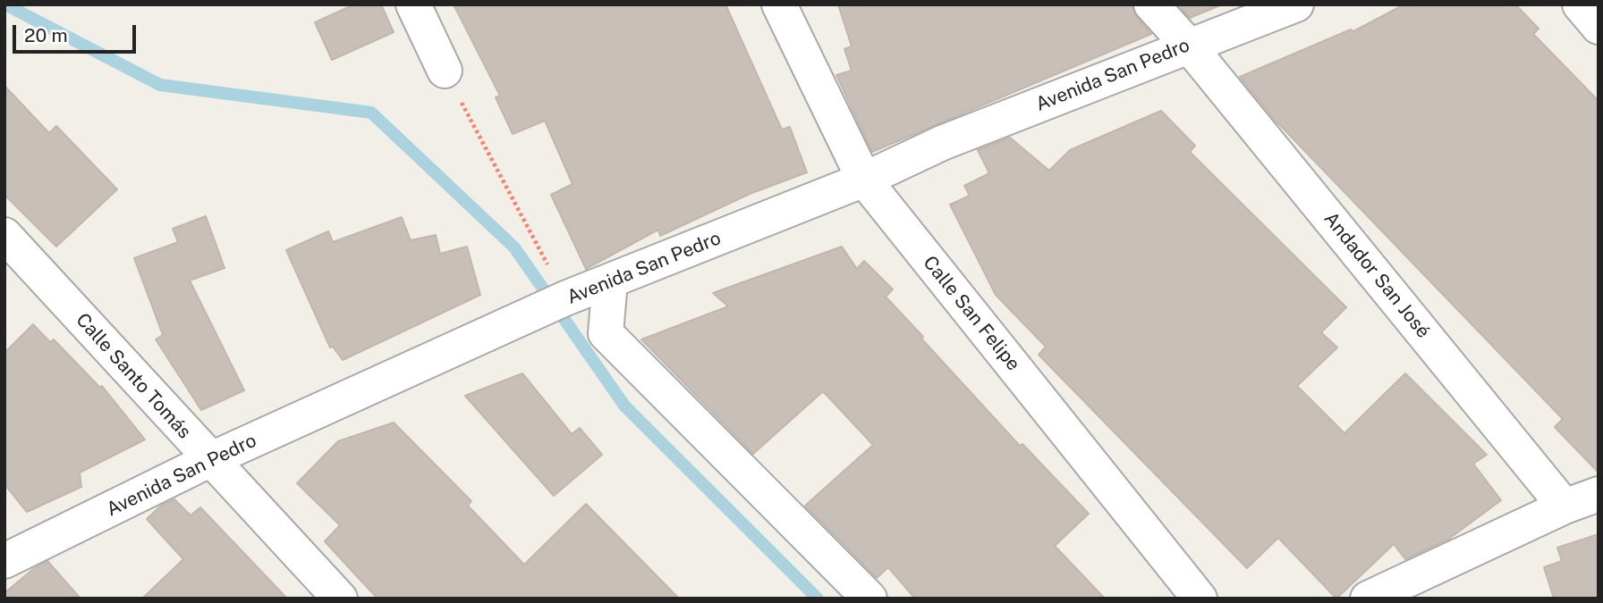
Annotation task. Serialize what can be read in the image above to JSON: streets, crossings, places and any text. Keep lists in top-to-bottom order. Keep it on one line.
{"streets":{"street":["Avenida San Pedro","Andador San José","Calle San Felipe","Calle Santo Tomás"]},"crossings":[["Avenida San Pedro","Andador San José"],["Avenida San Pedro","Calle San Felipe"],["Avenida San Pedro","Calle Santo Tomás"]],"scale_bar":"20 m"}
